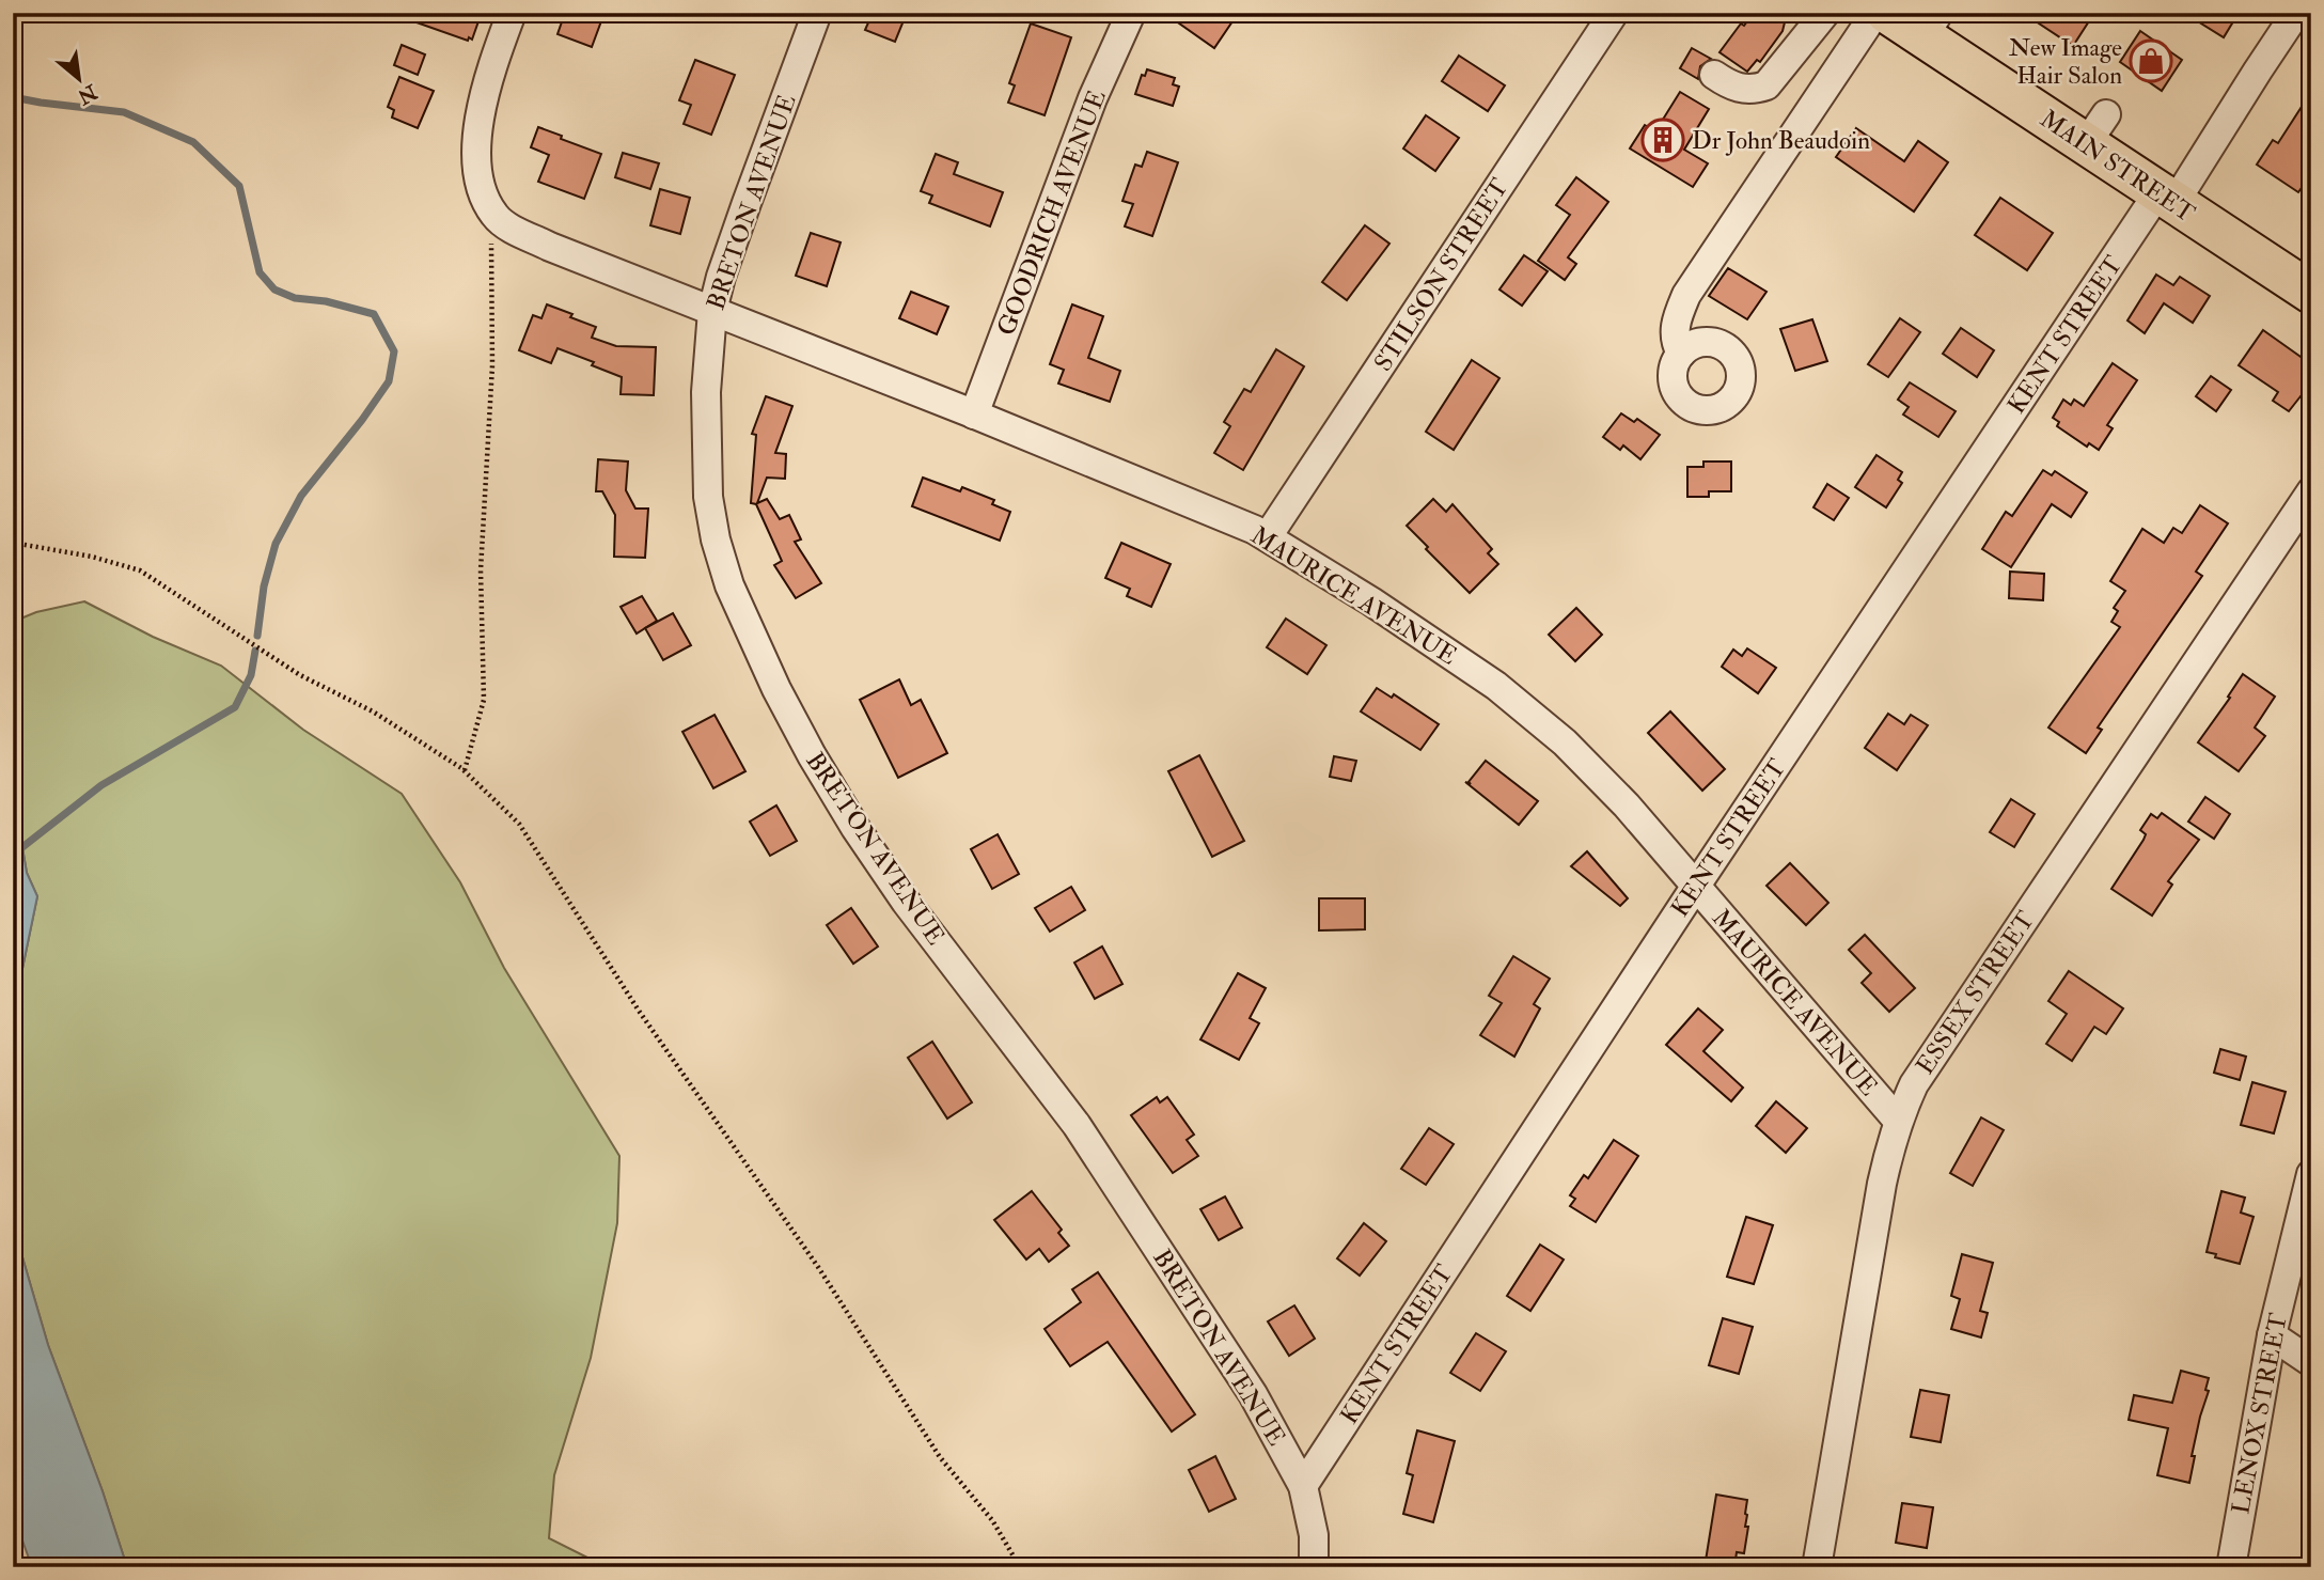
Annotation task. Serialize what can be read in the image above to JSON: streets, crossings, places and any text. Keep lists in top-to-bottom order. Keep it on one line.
{"streets":{"highway":["MAIN STREET"],"street":["BRETON AVENUE","GOODRICH AVENUE","STILSON STREET","KENT STREET","MAURICE AVENUE","ESSEX STREET","LENOX STREET"]},"crossings":[["MAIN STREET","KENT STREET"],["BRETON AVENUE","KENT STREET"],["BRETON AVENUE","MAURICE AVENUE"],["GOODRICH AVENUE","MAURICE AVENUE"],["STILSON STREET","MAURICE AVENUE"],["KENT STREET","MAURICE AVENUE"],["MAURICE AVENUE","ESSEX STREET"]],"places":{"shop":["New Image Hair Salon"],"building":["Dr John Beaudoin"]},"north":"bottom right"}
